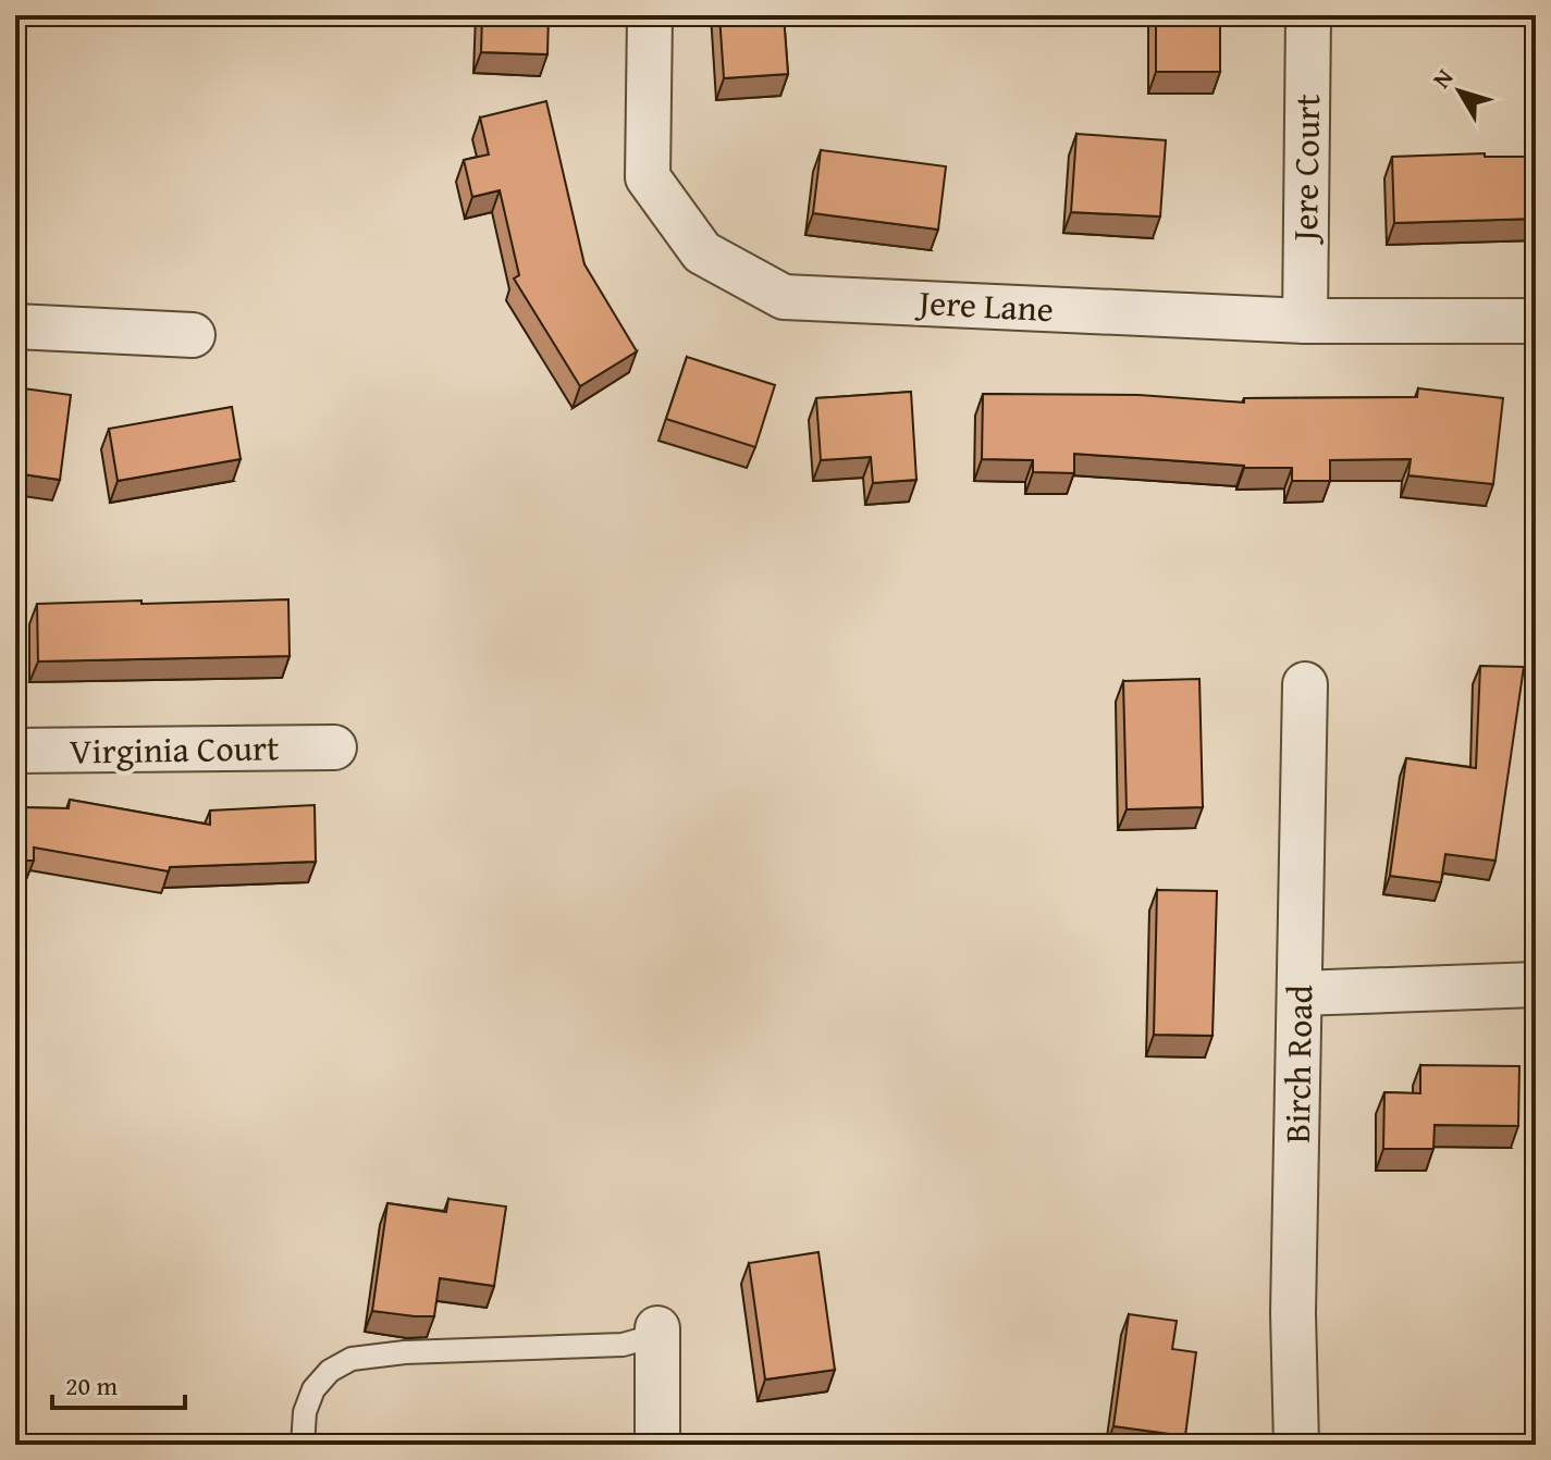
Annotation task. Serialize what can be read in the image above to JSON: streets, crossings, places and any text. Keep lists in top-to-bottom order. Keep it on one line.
{"streets":{"street":["Jere Court","Jere Lane","Virginia Court","Birch Road"]},"crossings":[["Jere Court","Jere Lane"]],"scale_bar":"20 m","north":"top left"}
